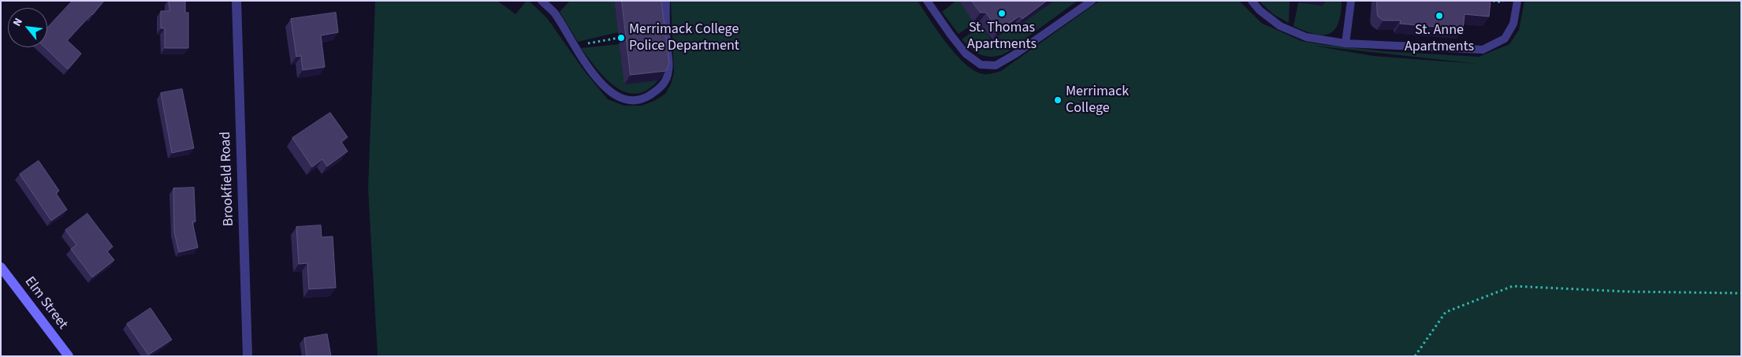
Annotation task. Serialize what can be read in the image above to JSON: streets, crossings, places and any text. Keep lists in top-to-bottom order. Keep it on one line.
{"streets":{"main road":["Elm Street"],"street":["Brookfield Road"]},"places":["St. Thomas Apartments","St. Anne Apartments","Merrimack College Police Department","Merrimack College"],"north":"top left"}
